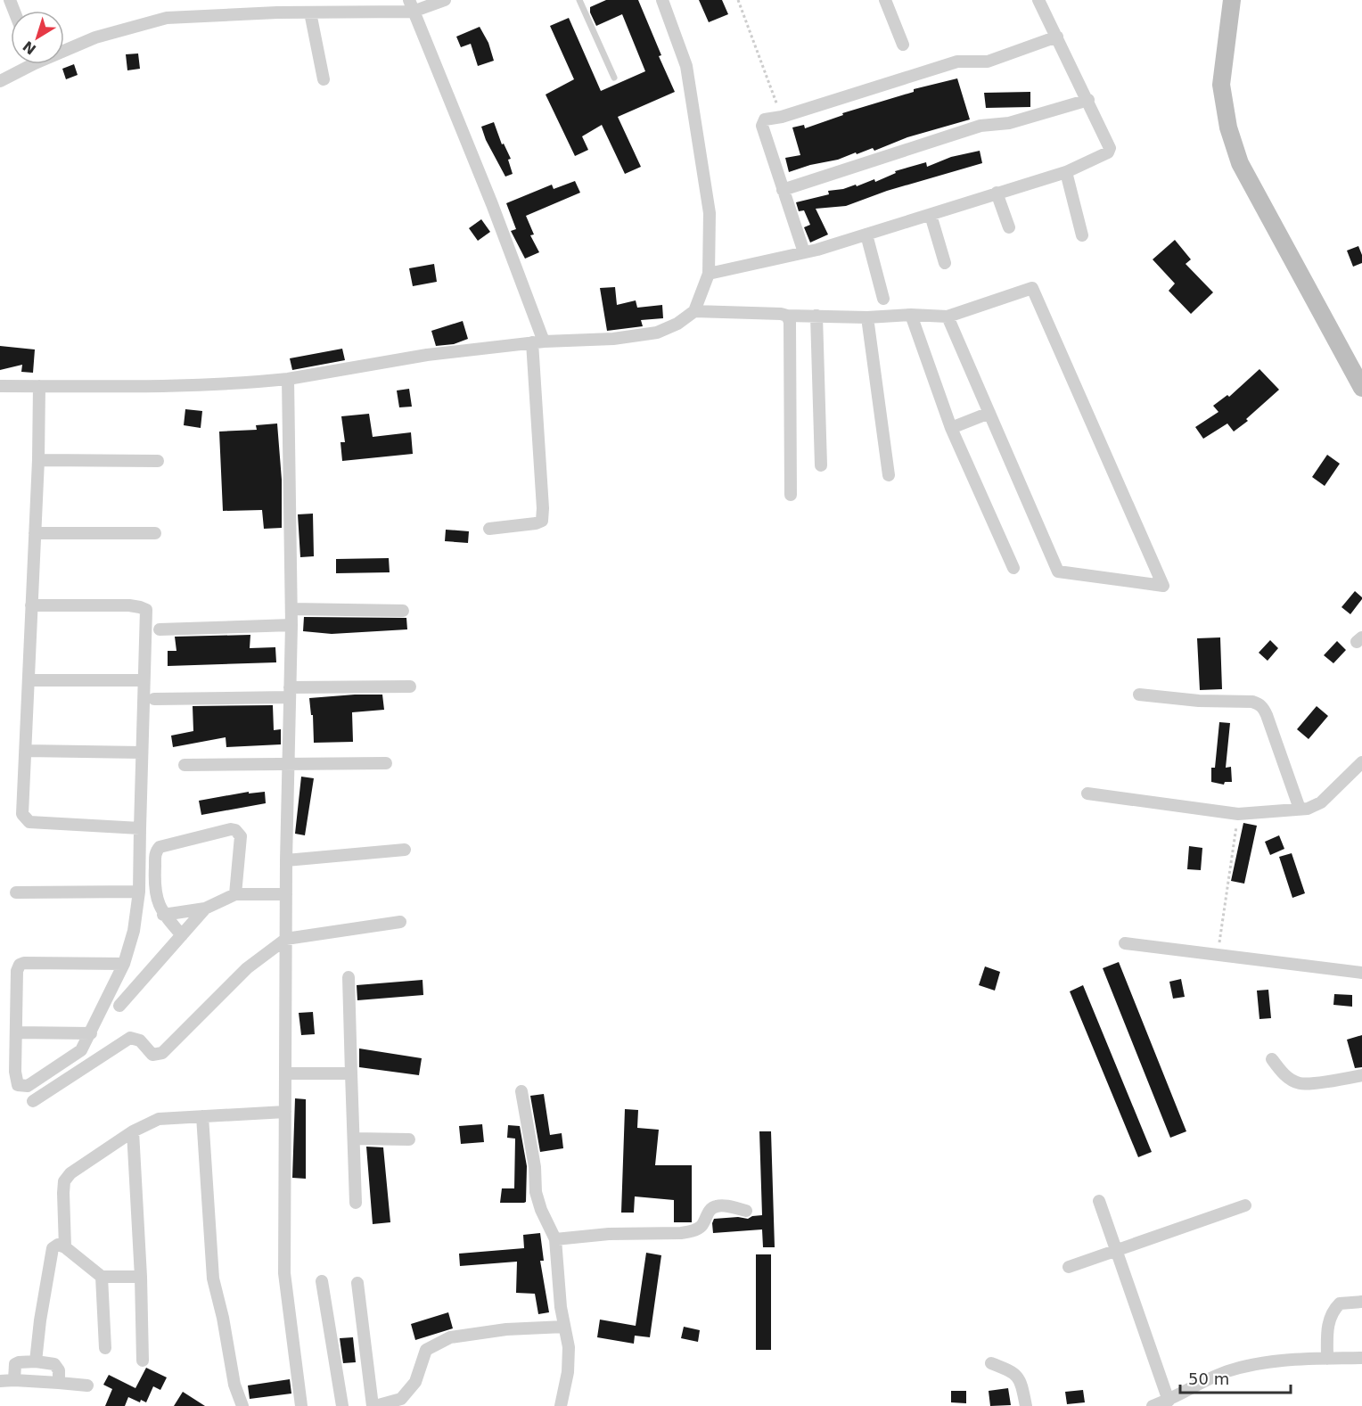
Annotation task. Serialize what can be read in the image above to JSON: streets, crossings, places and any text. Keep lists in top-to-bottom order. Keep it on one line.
{"scale_bar":"50 m","north":"bottom left"}
